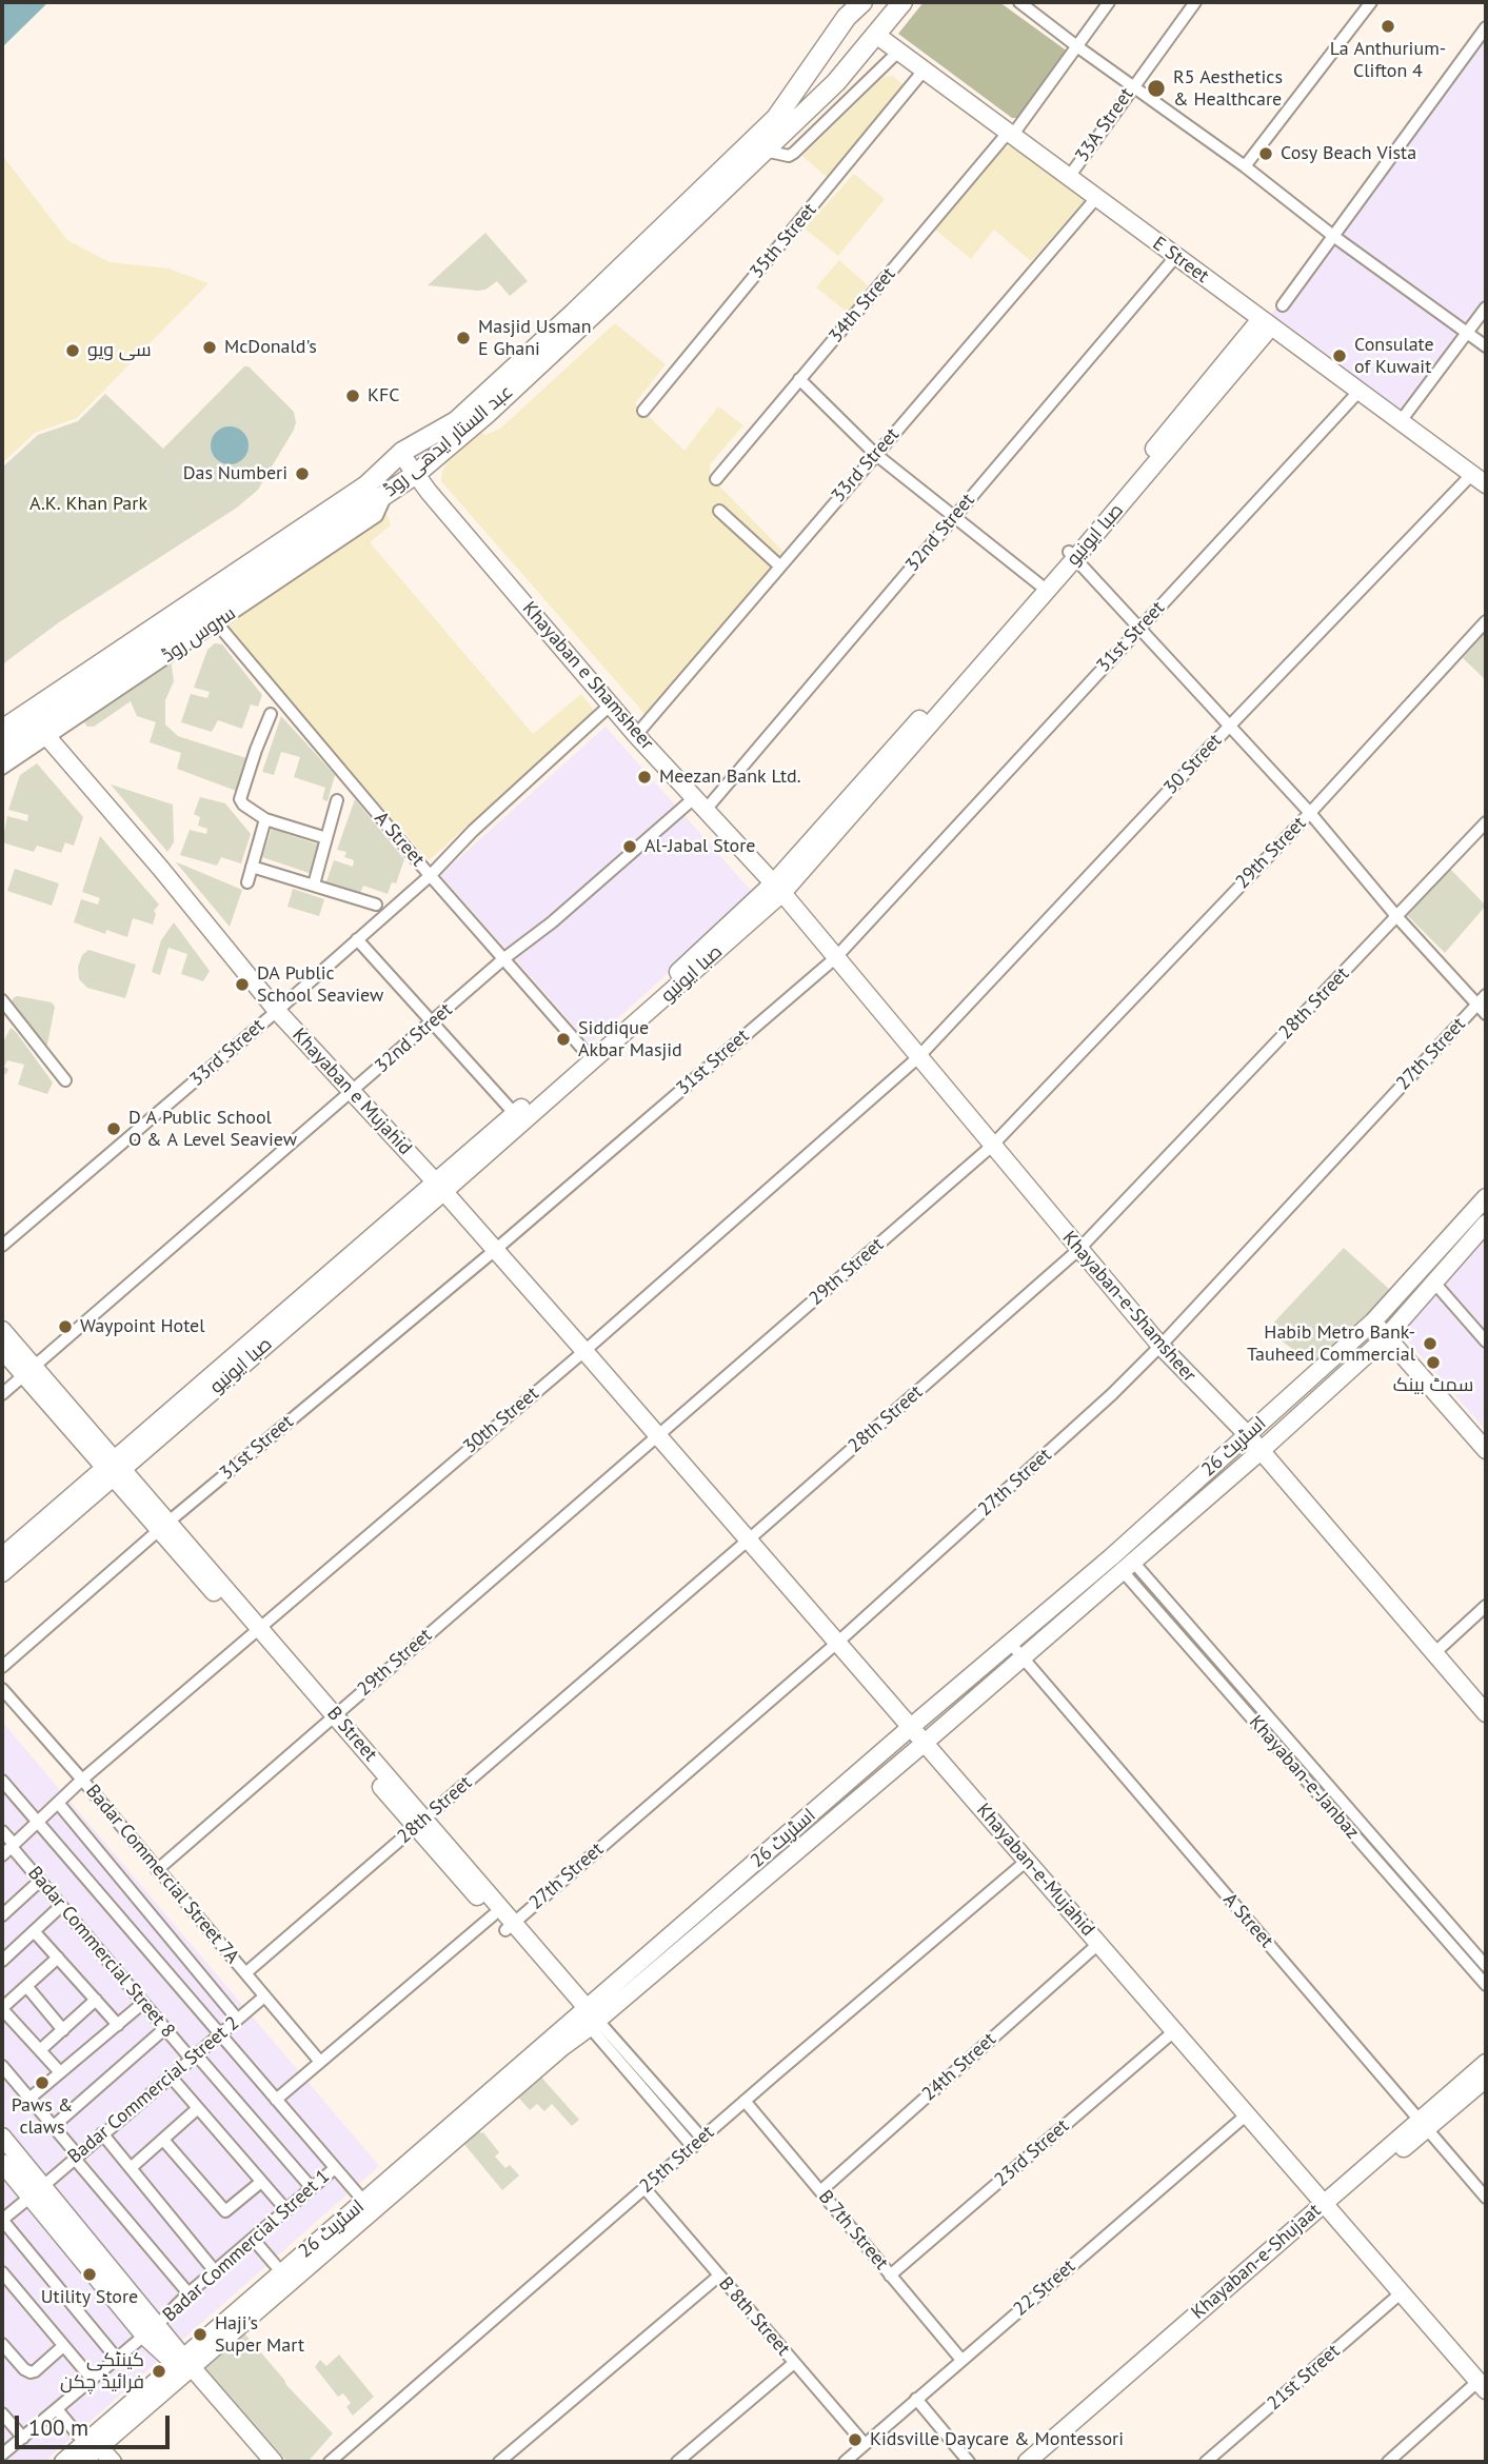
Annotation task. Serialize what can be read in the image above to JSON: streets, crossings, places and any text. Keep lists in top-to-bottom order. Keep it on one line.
{"streets":{"main road":["E Street","عبد الستار ایدھی روڈ","صبا ایونیو","Khayaban e Shamsheer","Khayaban e Mujahid","Khayaban-e-Shamsheer","اسٹریٹ 26","B Street","Khayaban-e-Mujahid","Khayaban-e-Shujaat"],"street":["33A Street","35th Street","34th Street","33rd Street","32nd Street","سروس روڈ","31st Street","30 Street","A Street","29th Street","28th Street","27th Street","30th Street","Khayaban-e-Janbaz","Badar Commercial Street 7A","Badar Commercial Street 8","24th Street","Badar Commercial Street 2","23rd Street","25th Street","B 7th Street","Badar Commercial Street 1","22 Street","B 8th Street","21st Street"]},"crossings":[["33A Street","E Street"],["35th Street","E Street"],["E Street","34th Street"],["E Street","عبد الستار ایدھی روڈ"],["E Street","33rd Street"],["E Street","32nd Street"],["E Street","صبا ایونیو"],["E Street","31st Street"],["E Street","30 Street"],["عبد الستار ایدھی روڈ","سروس روڈ"],["عبد الستار ایدھی روڈ","Khayaban e Shamsheer"],["عبد الستار ایدھی روڈ","Khayaban e Mujahid"],["33rd Street","Khayaban e Shamsheer"],["33rd Street","A Street"],["33rd Street","Khayaban e Mujahid"],["32nd Street","Khayaban e Shamsheer"],["32nd Street","A Street"],["32nd Street","Khayaban e Mujahid"],["32nd Street","B Street"],["صبا ایونیو","Khayaban e Shamsheer"],["صبا ایونیو","A Street"],["صبا ایونیو","Khayaban e Mujahid"],["صبا ایونیو","Khayaban-e-Shamsheer"],["صبا ایونیو","B Street"],["سروس روڈ","A Street"],["سروس روڈ","Khayaban e Mujahid"],["31st Street","Khayaban e Mujahid"],["31st Street","Khayaban-e-Shamsheer"],["31st Street","B Street"],["Khayaban e Shamsheer","Khayaban-e-Shamsheer"],["30 Street","Khayaban-e-Shamsheer"],["30 Street","30th Street"],["A Street","اسٹریٹ 26"],["A Street","Khayaban-e-Shujaat"],["29th Street","Khayaban-e-Shamsheer"],["29th Street","B Street"],["29th Street","Khayaban-e-Mujahid"],["29th Street","Badar Commercial Street 7A"],["28th Street","Khayaban-e-Shamsheer"],["28th Street","B Street"],["28th Street","Khayaban-e-Mujahid"],["28th Street","Badar Commercial Street 7A"],["27th Street","Khayaban-e-Shamsheer"],["27th Street","B Street"],["27th Street","Khayaban-e-Mujahid"],["Khayaban e Mujahid","30th Street"],["Khayaban e Mujahid","Khayaban-e-Mujahid"],["Khayaban-e-Shamsheer","30th Street"],["Khayaban-e-Shamsheer","اسٹریٹ 26"],["30th Street","B Street"],["30th Street","Khayaban-e-Mujahid"],["30th Street","Badar Commercial Street 7A"],["30th Street","Badar Commercial Street 8"],["اسٹریٹ 26","B Street"],["اسٹریٹ 26","Khayaban-e-Janbaz"],["اسٹریٹ 26","Khayaban-e-Mujahid"],["B Street","25th Street"],["Khayaban-e-Mujahid","24th Street"],["Khayaban-e-Mujahid","23rd Street"],["Khayaban-e-Mujahid","25th Street"],["Khayaban-e-Mujahid","Khayaban-e-Shujaat"],["Khayaban-e-Mujahid","22 Street"],["Khayaban-e-Mujahid","21st Street"],["Badar Commercial Street 7A","Badar Commercial Street 2"],["Badar Commercial Street 8","Badar Commercial Street 2"],["Badar Commercial Street 8","Badar Commercial Street 1"],["24th Street","B 7th Street"],["23rd Street","B 7th Street"],["25th Street","B 7th Street"],["25th Street","B 8th Street"],["B 7th Street","22 Street"],["22 Street","B 8th Street"]],"parks":["A.K. Khan Park"],"places":["La Anthurium- Clifton 4","R5 Aesthetics & Healthcare","Cosy Beach Vista","Masjid Usman E Ghani","McDonald's","سی ویو","Consulate of Kuwait","KFC","Das Numberi","Meezan Bank Ltd.","Al-Jabal Store","DA Public School Seaview","Siddique Akbar Masjid","D A Public School O & A Level Seaview","Waypoint Hotel","Habib Metro Bank- Tauheed Commercial","سمٹ بینک","Paws & claws","Utility Store","Haji's Super Mart","کینٹکی فرائیڈ چکن","Kidsville Daycare & Montessori"],"scale_bar":"100 m"}
